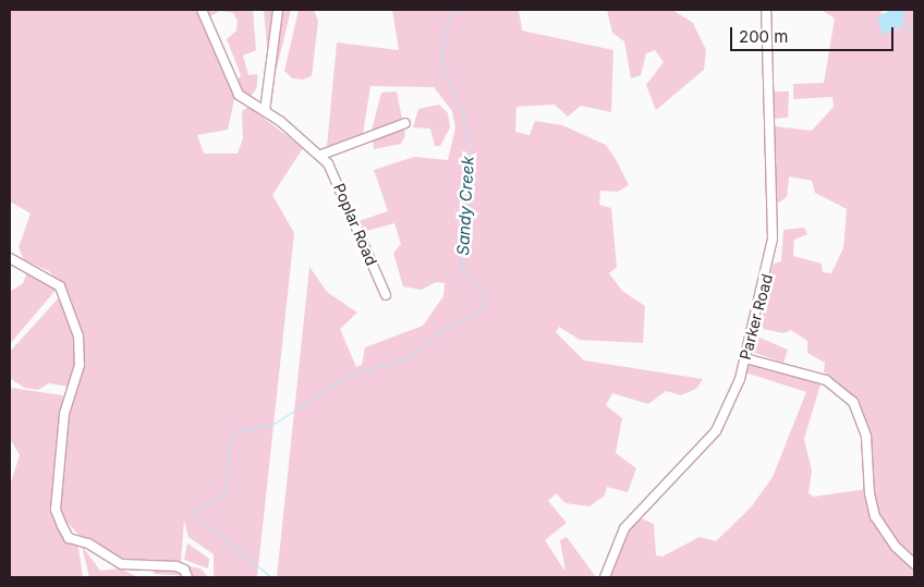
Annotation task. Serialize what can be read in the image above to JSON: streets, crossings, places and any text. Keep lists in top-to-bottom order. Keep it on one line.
{"streets":{"street":["Poplar Road","Parker Road"]},"water":["Sandy Creek"],"scale_bar":"200 m"}
